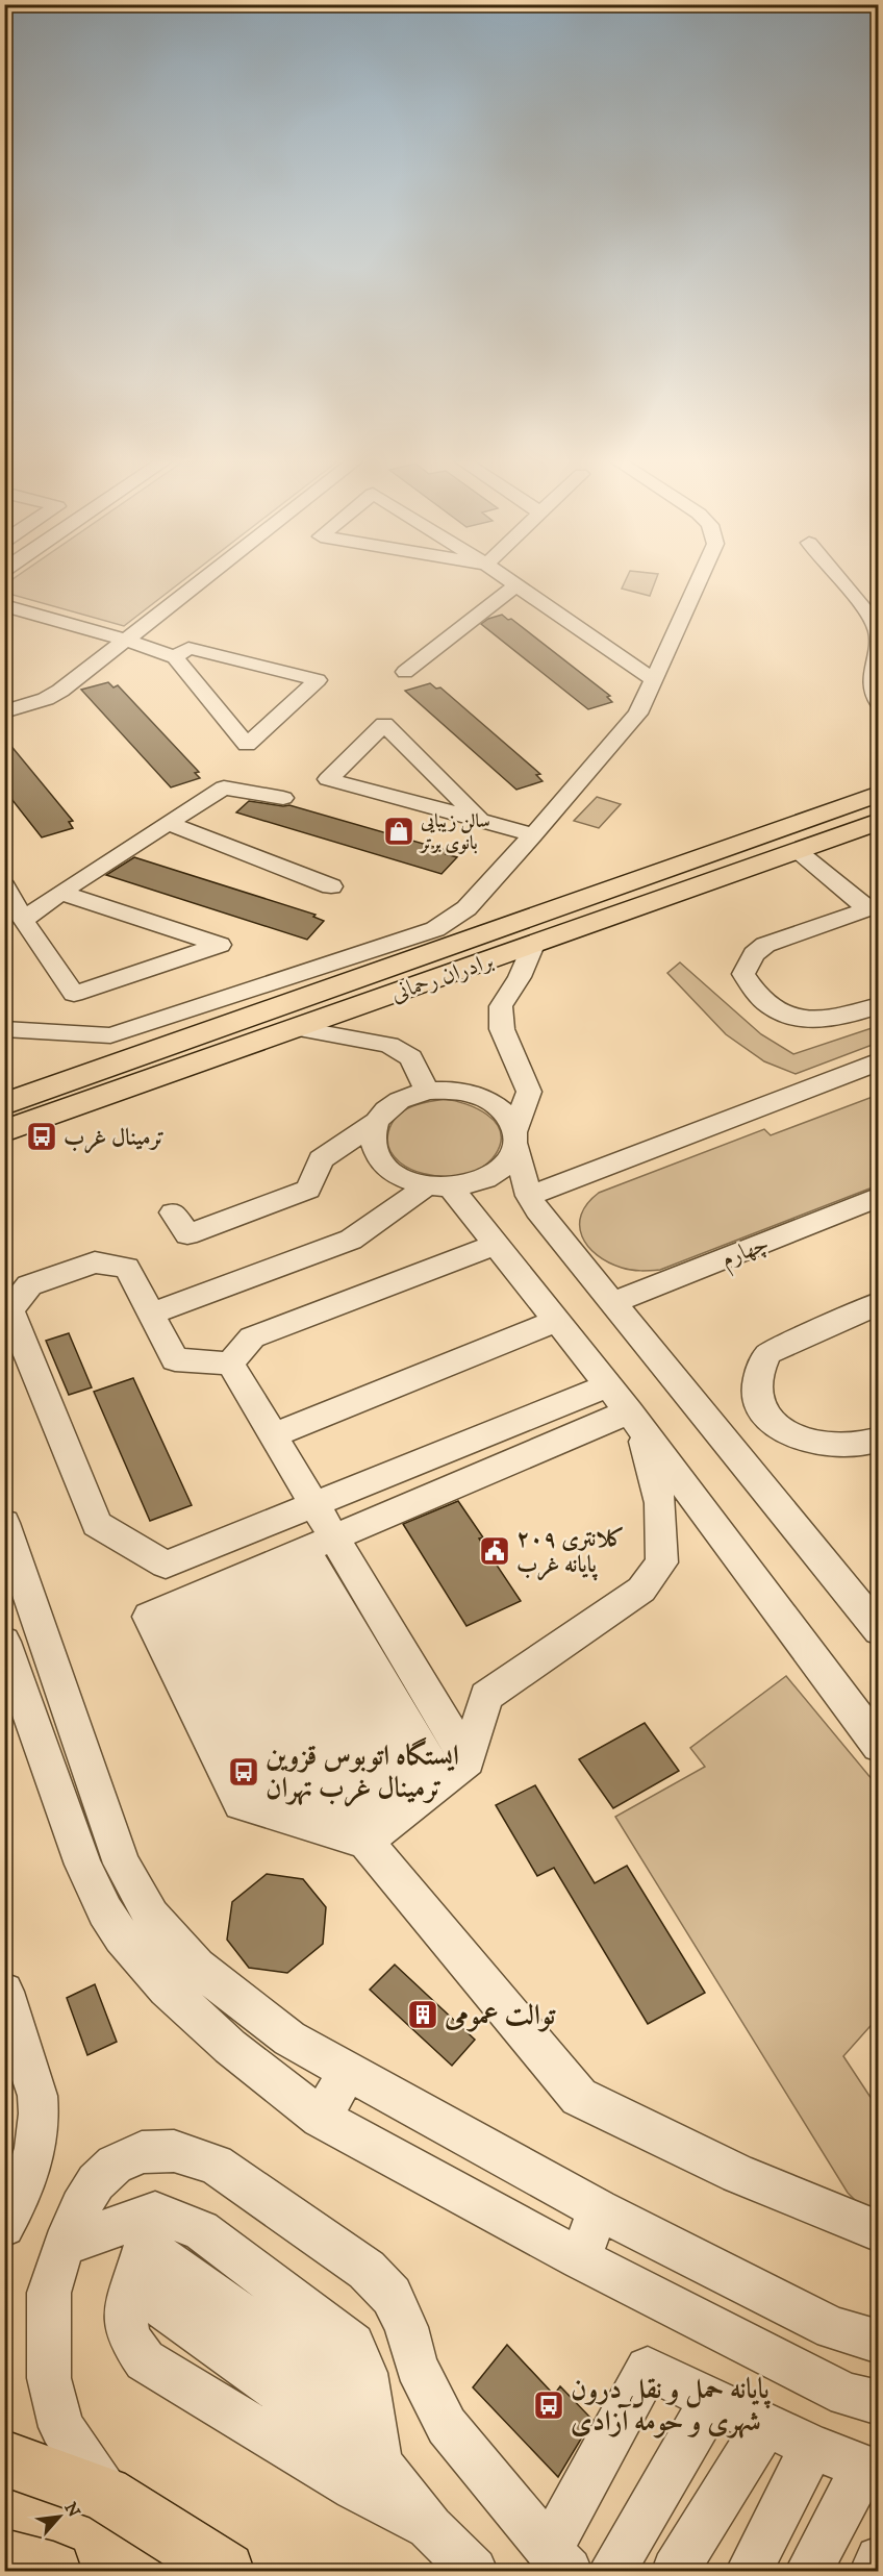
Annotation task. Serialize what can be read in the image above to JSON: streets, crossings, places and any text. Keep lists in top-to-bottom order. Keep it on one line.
{"streets":{"main road":["برادران رحمانی"],"street":["چهارم"]},"places":{"shop":["سالن زیبایی بانوی برتر"],"bus stop":["ترمینال غرب","ایستگاه اتوبوس قزوین ترمینال غرب تهران","پایانه حمل و نقل درون شهری و حومه آزادی"],"public building":["کلانتری ۲۰۹ پایانه غرب"],"building":["توالت عمومی"]},"north":"top right"}
